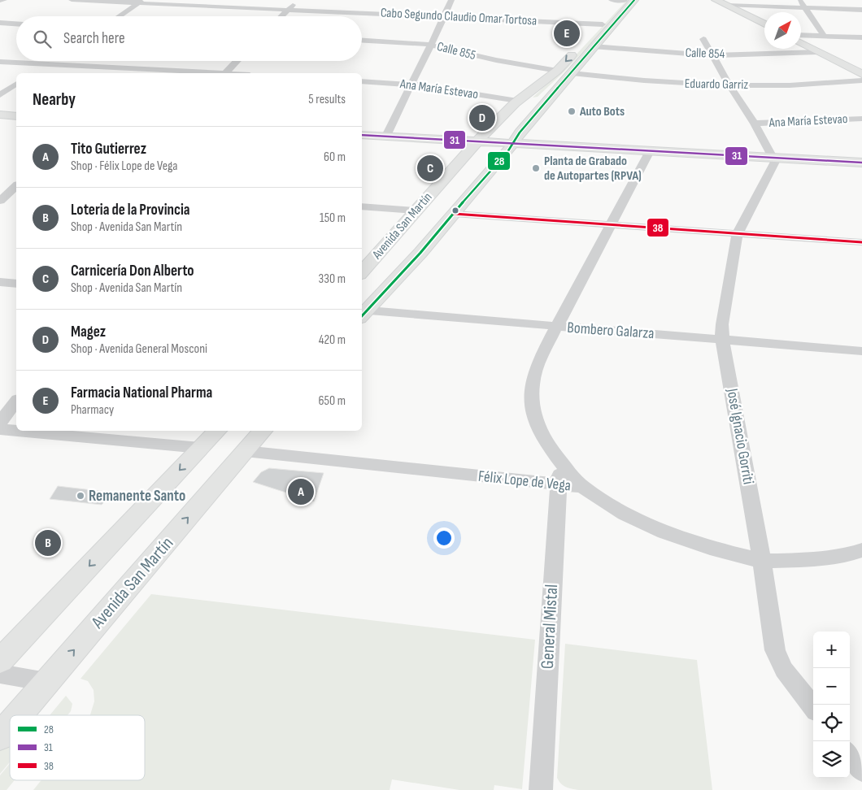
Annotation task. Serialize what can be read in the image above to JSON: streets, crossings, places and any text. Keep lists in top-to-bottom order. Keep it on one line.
{"streets":{"main road":["Avenida San Martín"],"street":["Cabo Segundo Claudio Omar Tortosa","Calle 855","Calle 854","Eduardo Garriz","Ana María Estevao","Bombero Galarza","José Ignacio Gorriti","Félix Lope de Vega","General Mistal"]},"crossings":[["Calle 855","Avenida San Martín"],["Calle 854","Avenida San Martín"],["Eduardo Garriz","Avenida San Martín"],["Ana María Estevao","Avenida San Martín"],["Avenida San Martín","Bombero Galarza"],["Avenida San Martín","Félix Lope de Vega"],["Bombero Galarza","José Ignacio Gorriti"],["José Ignacio Gorriti","Félix Lope de Vega"],["Félix Lope de Vega","General Mistal"]],"places":["Auto Bots","Planta de Grabado de Autopartes (RPVA)","Remanente Santo"],"lines":["transit line 28","transit line 31","transit line 38"],"legend":["28","31","38"],"north":"top right","page":{"search":"Search here","pins":["E","D","C","A","B"],"heading":["Nearby","5 results"],"list":[{"mark":"A","name":"Tito Gutierrez","note":"Shop · Félix Lope de Vega","value":"60 m"},{"mark":"B","name":"Loteria de la Provincia","note":"Shop · Avenida San Martín","value":"150 m"},{"mark":"C","name":"Carnicería Don Alberto","note":"Shop · Avenida San Martín","value":"330 m"},{"mark":"D","name":"Magez","note":"Shop · Avenida General Mosconi","value":"420 m"},{"mark":"E","name":"Farmacia National Pharma","note":"Pharmacy","value":"650 m"}],"map_buttons":["+","−"]}}
